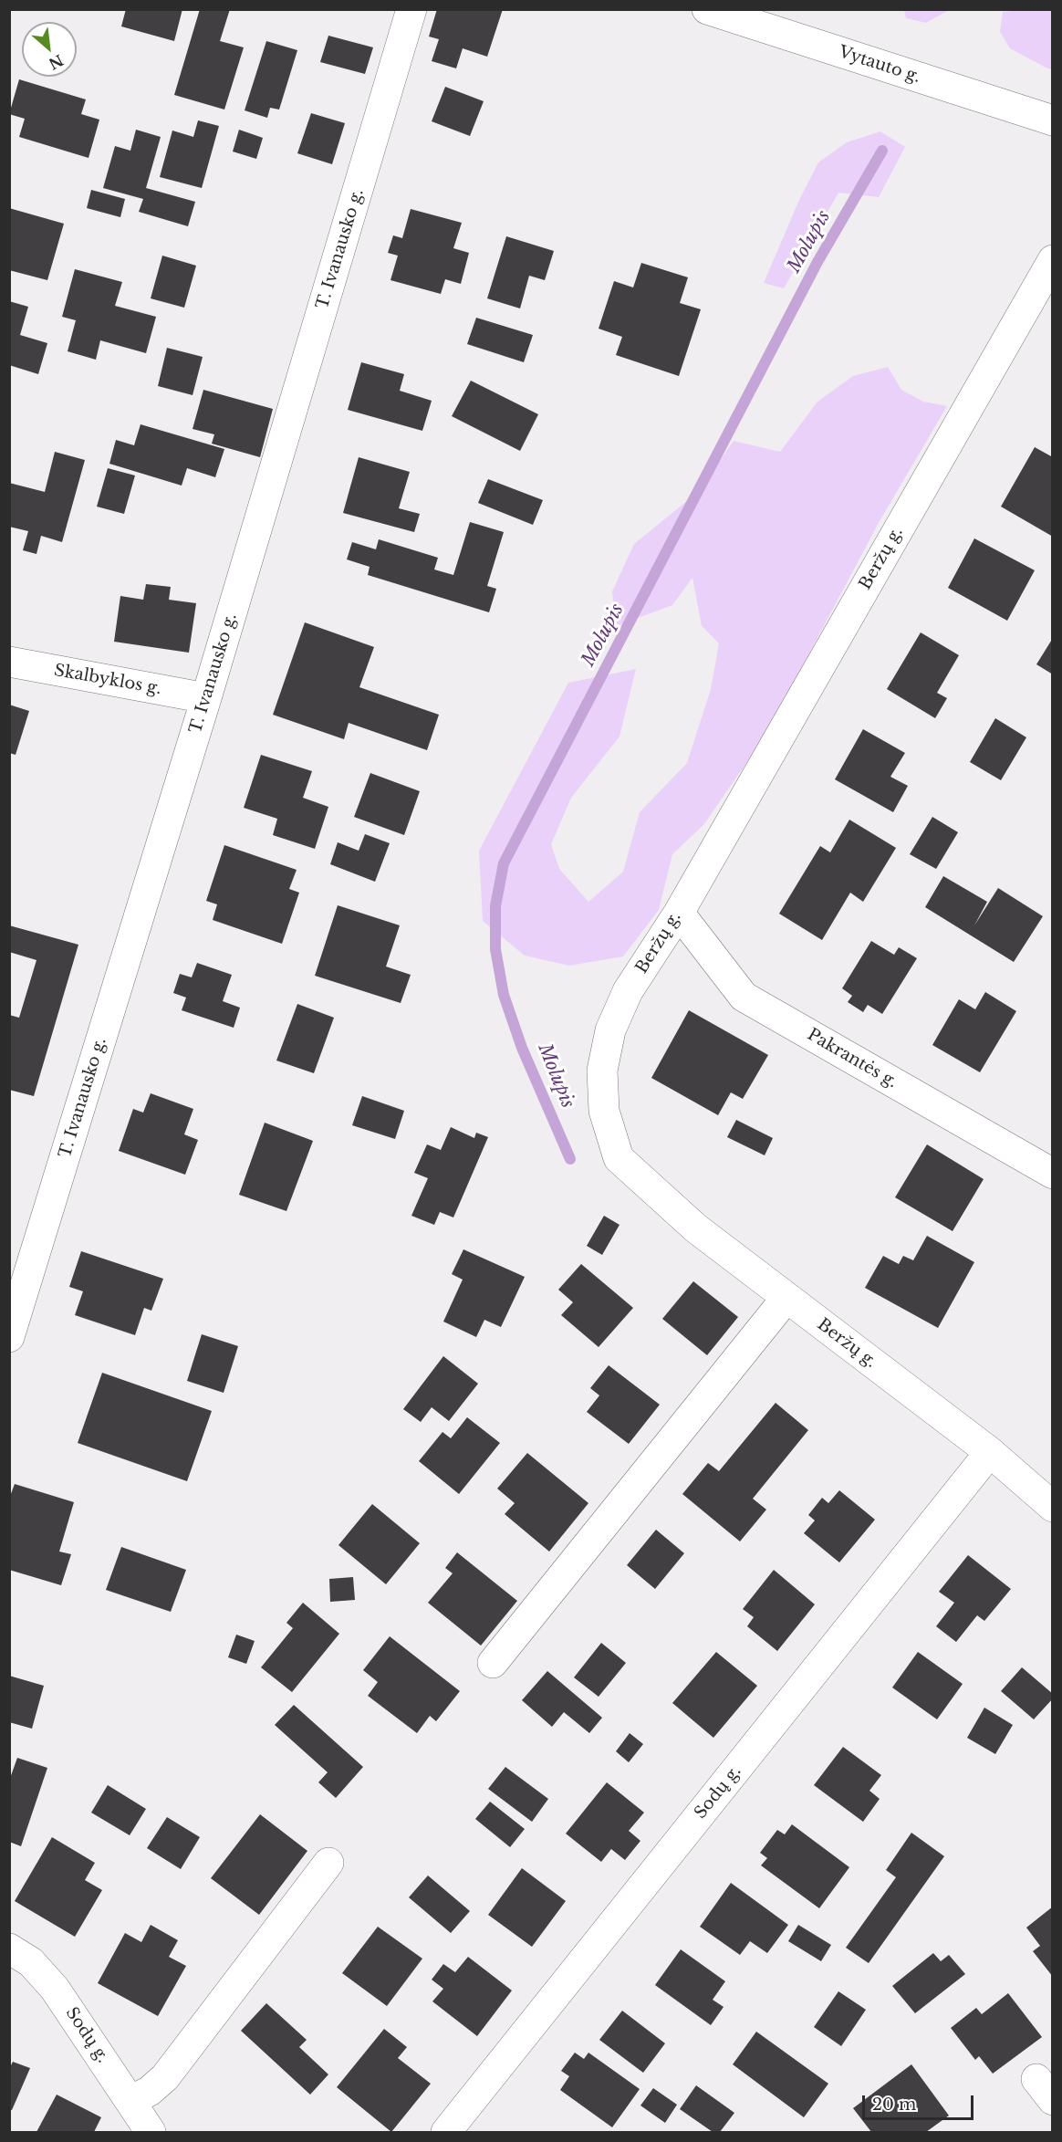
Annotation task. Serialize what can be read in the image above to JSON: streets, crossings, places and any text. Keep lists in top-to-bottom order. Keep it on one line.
{"streets":{"street":["Vytauto g.","T. Ivanausko g.","Beržų g.","Skalbyklos g.","Pakrantės g.","Sodų g."]},"crossings":[["T. Ivanausko g.","Skalbyklos g."],["Beržų g.","Pakrantės g."],["Beržų g.","Sodų g."]],"water":["Molupis"],"scale_bar":"20 m","north":"bottom right"}
